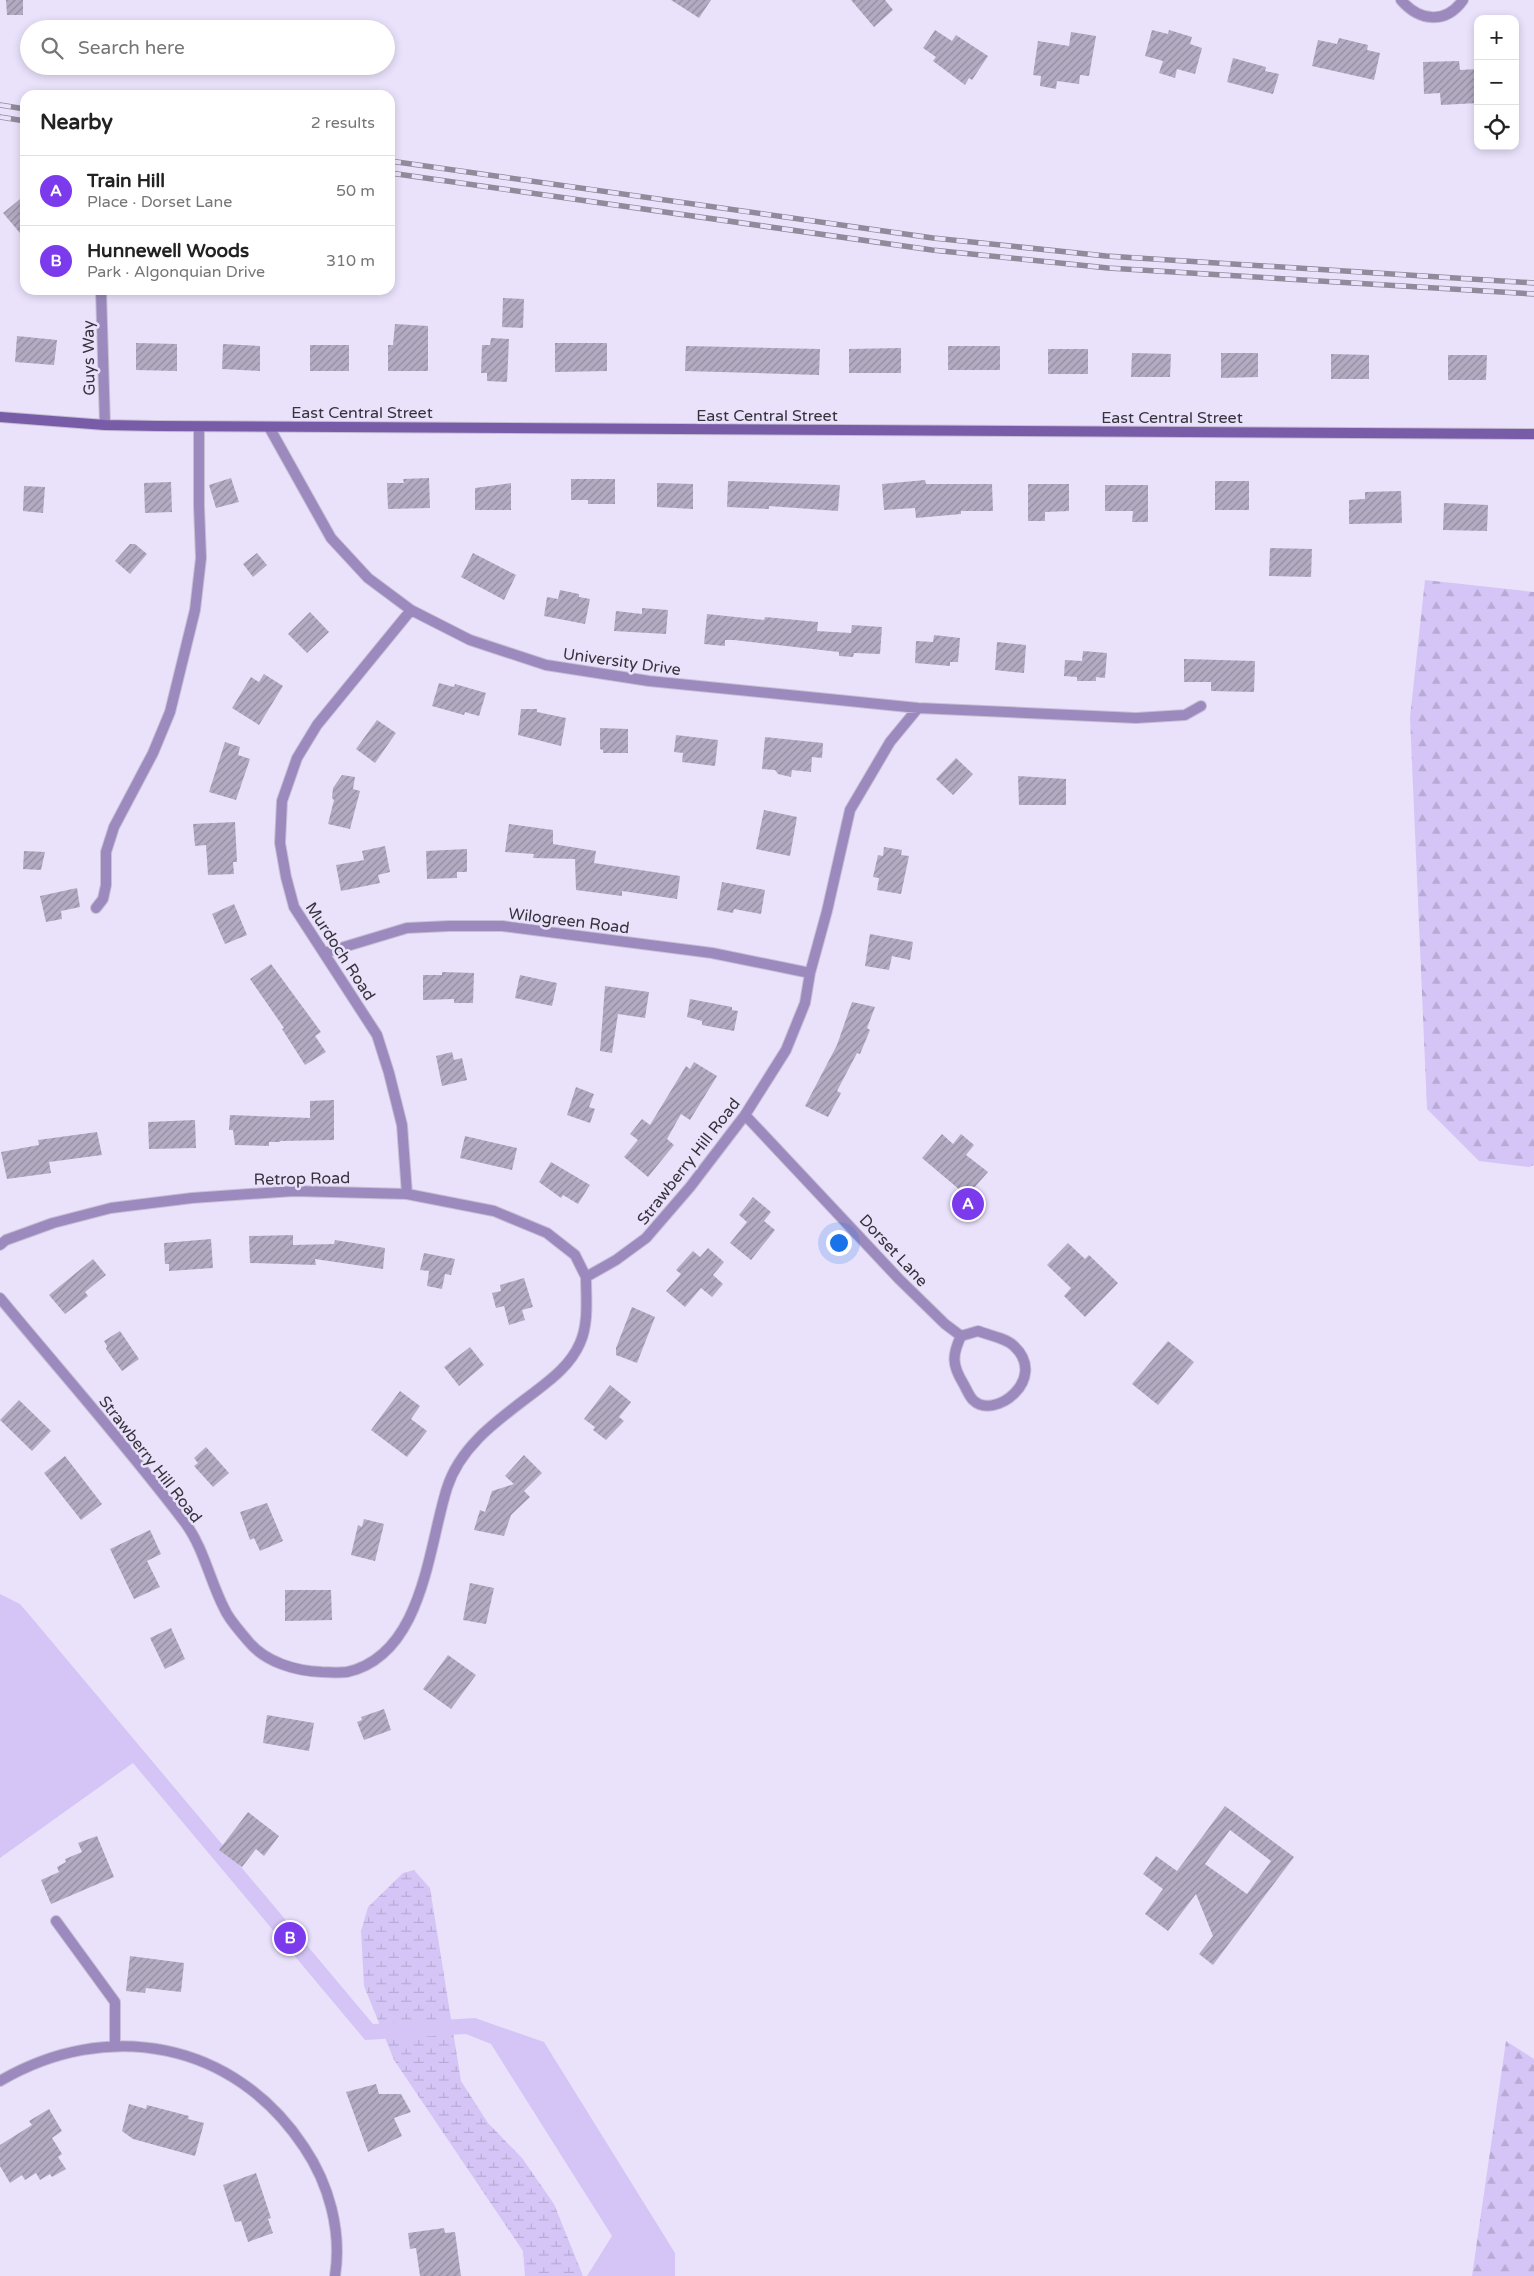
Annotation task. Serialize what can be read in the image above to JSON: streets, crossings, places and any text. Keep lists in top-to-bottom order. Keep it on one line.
{"streets":{"main road":["East Central Street"],"street":["Guys Way","University Drive","Wilogreen Road","Murdoch Road","Strawberry Hill Road","Retrop Road","Dorset Lane"]},"crossings":[["Guys Way","East Central Street"],["East Central Street","University Drive"],["University Drive","Murdoch Road"],["University Drive","Strawberry Hill Road"],["Wilogreen Road","Murdoch Road"],["Wilogreen Road","Strawberry Hill Road"],["Murdoch Road","Retrop Road"],["Strawberry Hill Road","Retrop Road"],["Strawberry Hill Road","Dorset Lane"]],"page":{"map_buttons":["+","−"],"search":"Search here","heading":["Nearby","2 results"],"list":[{"mark":"A","name":"Train Hill","note":"Place · Dorset Lane","value":"50 m"},{"mark":"B","name":"Hunnewell Woods","note":"Park · Algonquian Drive","value":"310 m"}],"pins":["A","B"]}}
